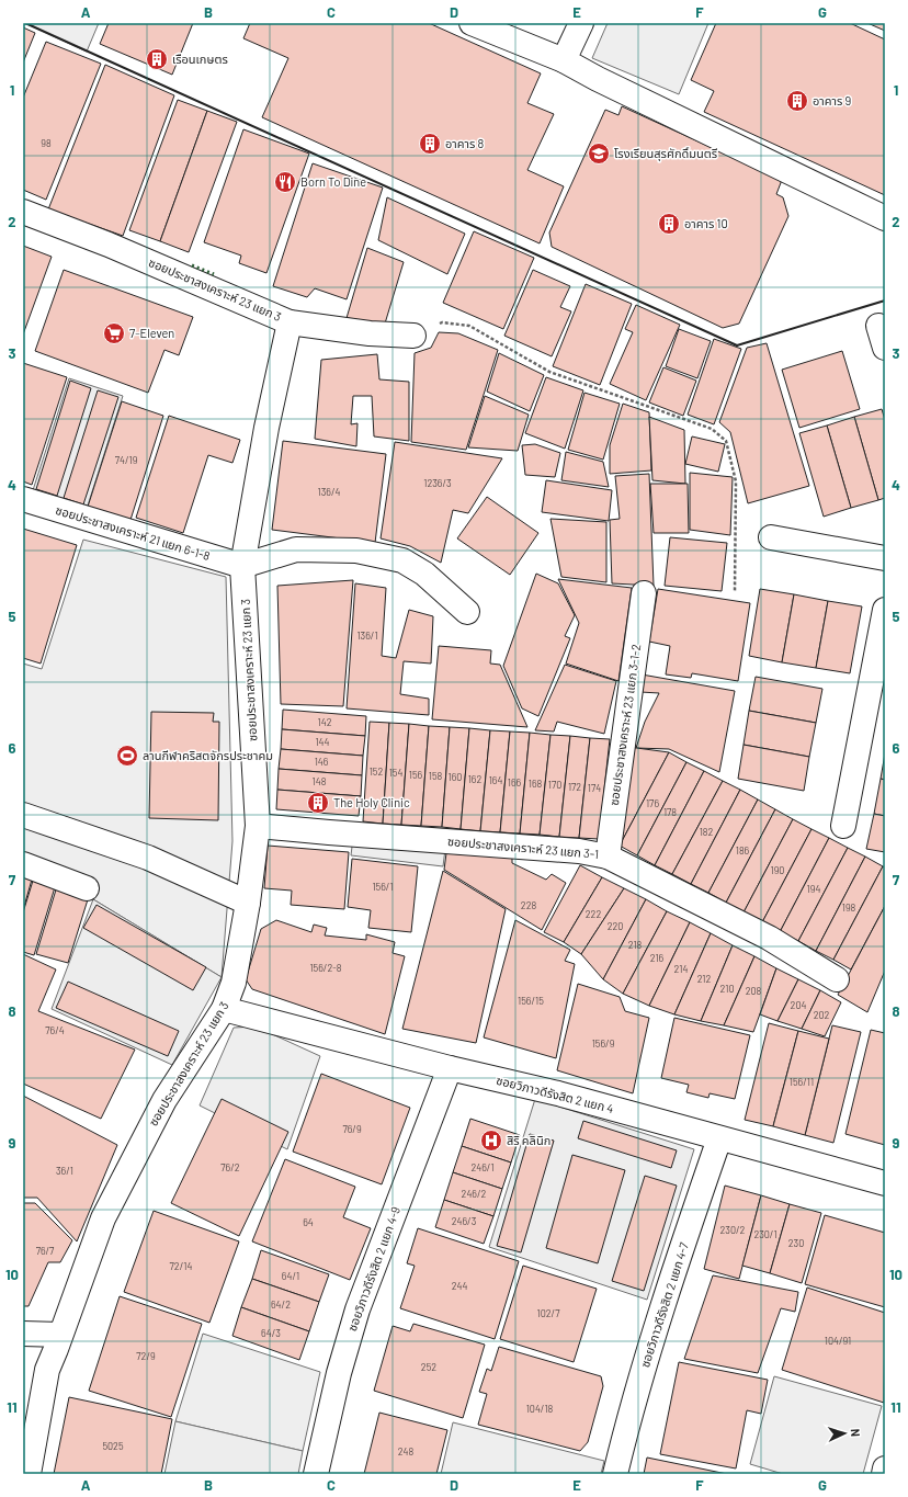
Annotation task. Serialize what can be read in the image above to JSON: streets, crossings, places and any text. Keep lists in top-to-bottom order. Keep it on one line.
{"streets":{"street":["ซอยประชาสงเคราะห์ 23 แยก 3","ซอยประชาสงเคราะห์ 21 แยก 6-1-8","ซอยประชาสงเคราะห์ 23 แยก 3-1-2","ซอยประชาสงเคราะห์ 23 แยก 3-1","ซอยวิภาวดีรังสิต 2 แยก 4","ซอยวิภาวดีรังสิต 2 แยก 4-9","ซอยวิภาวดีรังสิต 2 แยก 4-7"]},"crossings":[["ซอยประชาสงเคราะห์ 23 แยก 3","ซอยประชาสงเคราะห์ 21 แยก 6-1-8"],["ซอยประชาสงเคราะห์ 23 แยก 3","ซอยประชาสงเคราะห์ 23 แยก 3-1"],["ซอยประชาสงเคราะห์ 23 แยก 3","ซอยวิภาวดีรังสิต 2 แยก 4"],["ซอยประชาสงเคราะห์ 23 แยก 3-1-2","ซอยประชาสงเคราะห์ 23 แยก 3-1"],["ซอยวิภาวดีรังสิต 2 แยก 4","ซอยวิภาวดีรังสิต 2 แยก 4-9"],["ซอยวิภาวดีรังสิต 2 แยก 4","ซอยวิภาวดีรังสิต 2 แยก 4-7"]],"places":{"building":["เรือนเกษตร","อาคาร 9","อาคาร 8","อาคาร 10","The Holy Clinic"],"school or university":["โรงเรียนสุรศักดิ์มนตรี"],"restaurant":["Born To Dine"],"supermarket":["7-Eleven"],"sports":["ลานกีฬาคริสตจักรประชาคม"],"hospital":["สิริ คลินิก"]},"house_numbers":["98","74/19","1236/3","136/4","136/1","142","144","146","152","154","156","158","160","162","164","148","166","168","170","172","174","176","178","182","186","190","156/1","194","228","198","222","220","218","216","156/2-8","214","212","210","208","156/15","204","202","76/4","156/9","156/11","76/9","76/2","246/1","36/1","246/2","246/3","64","230/2","230/1","230","76/7","72/14","64/1","244","64/2","102/7","64/3","104/91","72/9","252","104/18","5025","248"],"north":"right","grid":{"columns":["A","B","C","D","E","F","G"],"rows":["1","2","3","4","5","6","7","8","9","10","11"]}}
